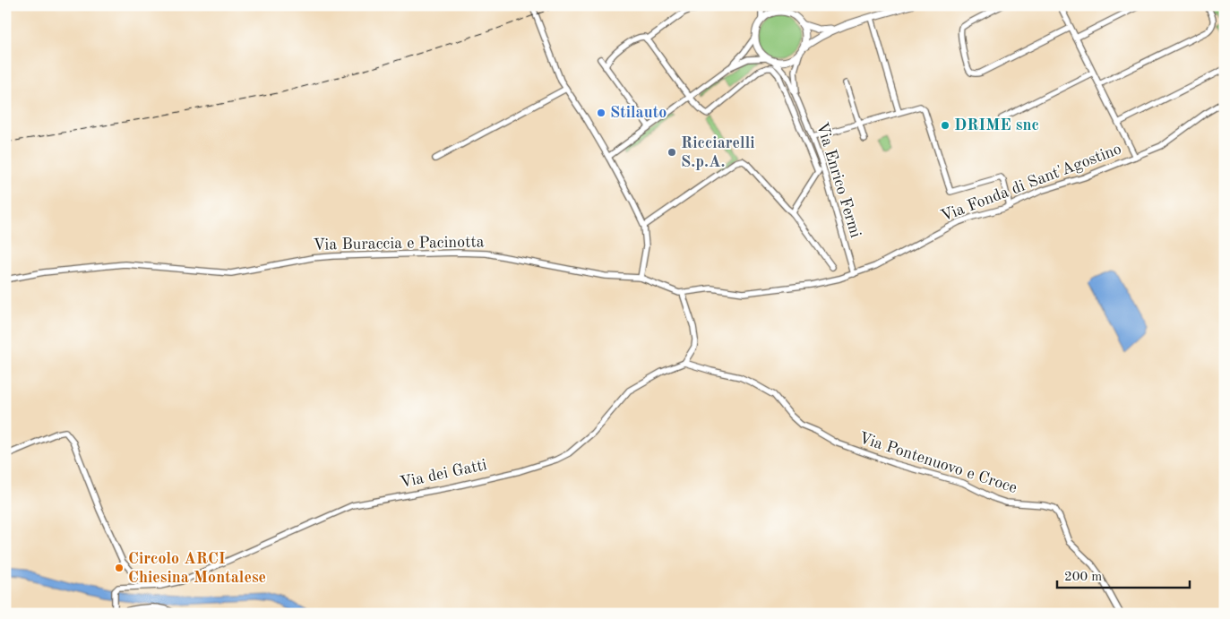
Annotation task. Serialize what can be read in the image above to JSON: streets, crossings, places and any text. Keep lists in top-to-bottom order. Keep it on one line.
{"streets":{"street":["Via Enrico Fermi","Via Fonda di Sant'Agostino","Via Buraccia e Pacinotta","Via Pontenuovo e Croce","Via dei Gatti"]},"crossings":[["Via Enrico Fermi","Via Fonda di Sant'Agostino"],["Via Fonda di Sant'Agostino","Via Buraccia e Pacinotta"],["Via Pontenuovo e Croce","Via dei Gatti"]],"places":["Stilauto","DRIME snc","Ricciarelli S.p.A.","Circolo ARCI Chiesina Montalese"],"scale_bar":"200 m"}
